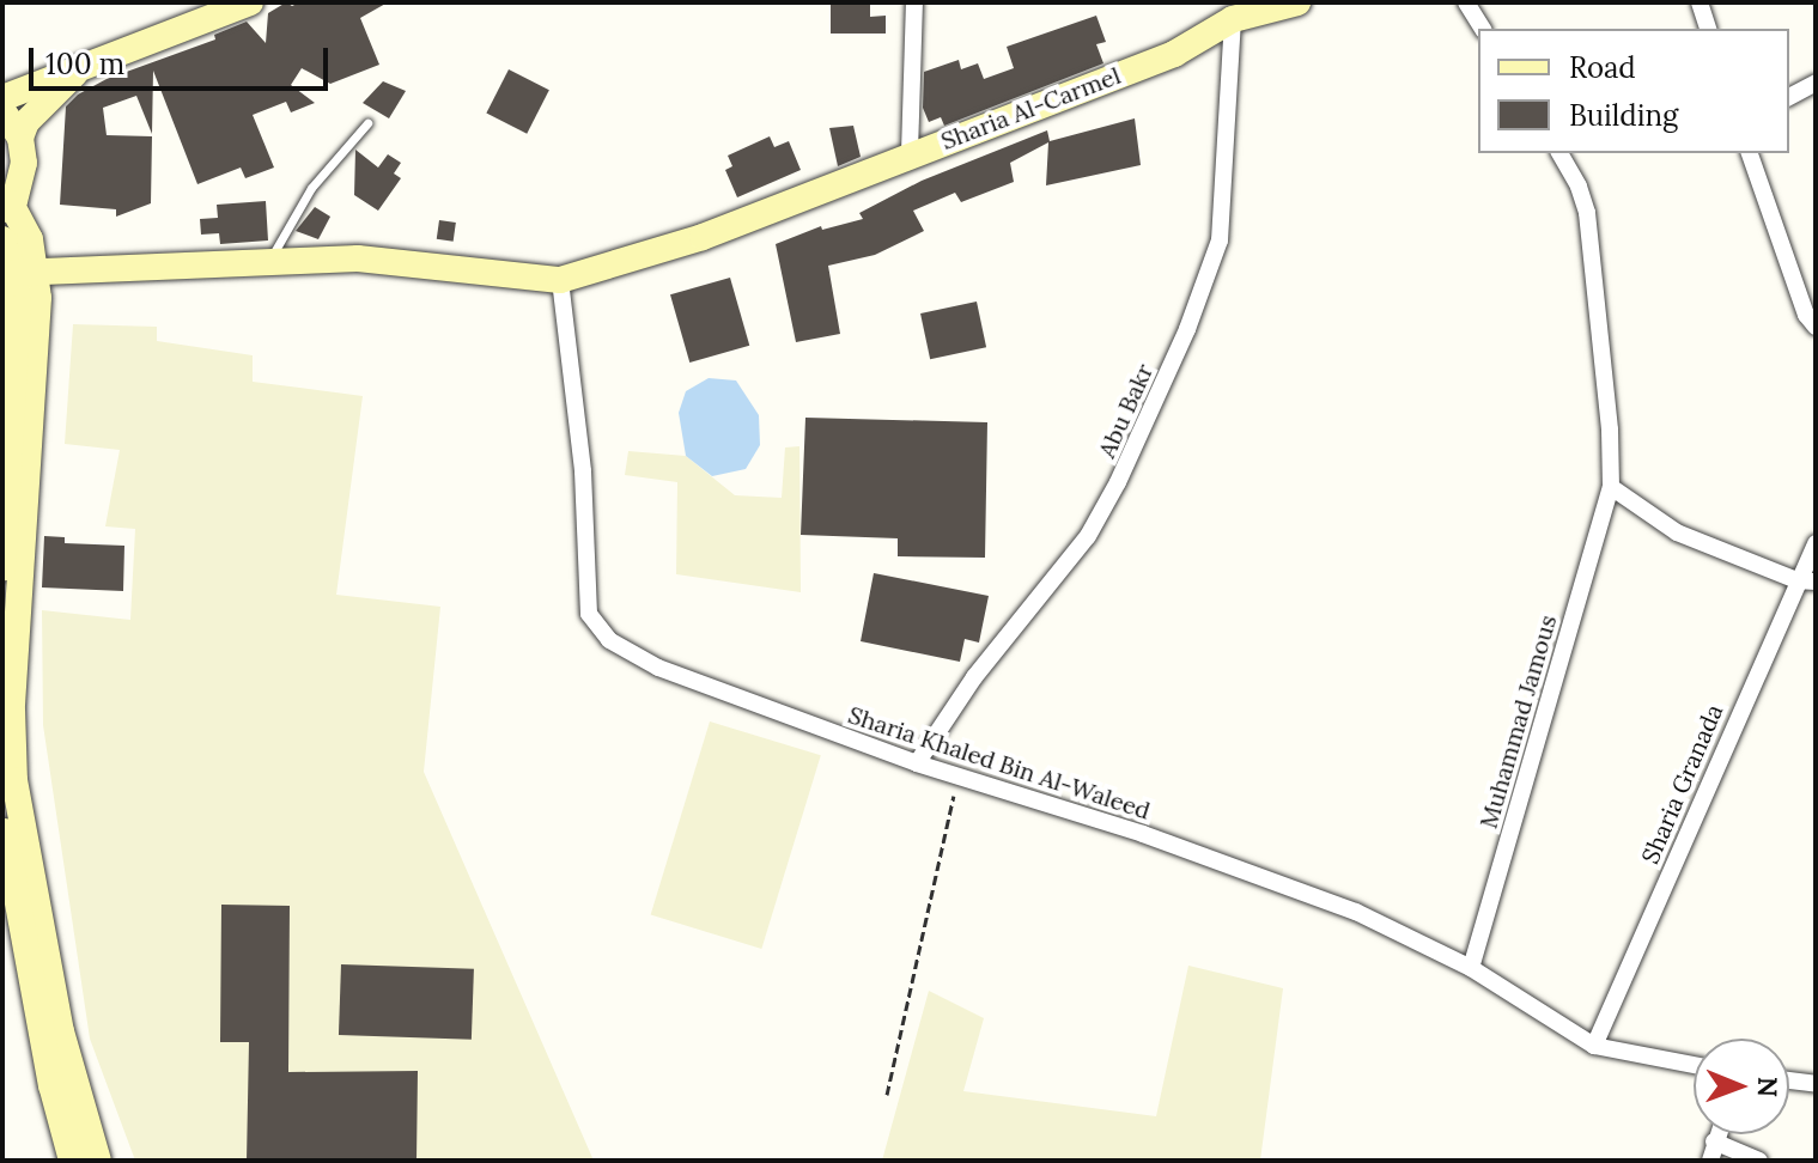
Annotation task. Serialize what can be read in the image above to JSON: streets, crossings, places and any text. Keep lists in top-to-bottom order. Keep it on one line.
{"streets":{"main road":["Sharia Al-Carmel"],"street":["Abu Bakr","Muhammad Jamous","Sharia Khaled Bin Al-Waleed","Sharia Granada"]},"crossings":[["Sharia Al-Carmel","Abu Bakr"],["Abu Bakr","Sharia Khaled Bin Al-Waleed"],["Muhammad Jamous","Sharia Khaled Bin Al-Waleed"],["Sharia Khaled Bin Al-Waleed","Sharia Granada"]],"legend":["Road","Building"],"scale_bar":"100 m","north":"right"}
